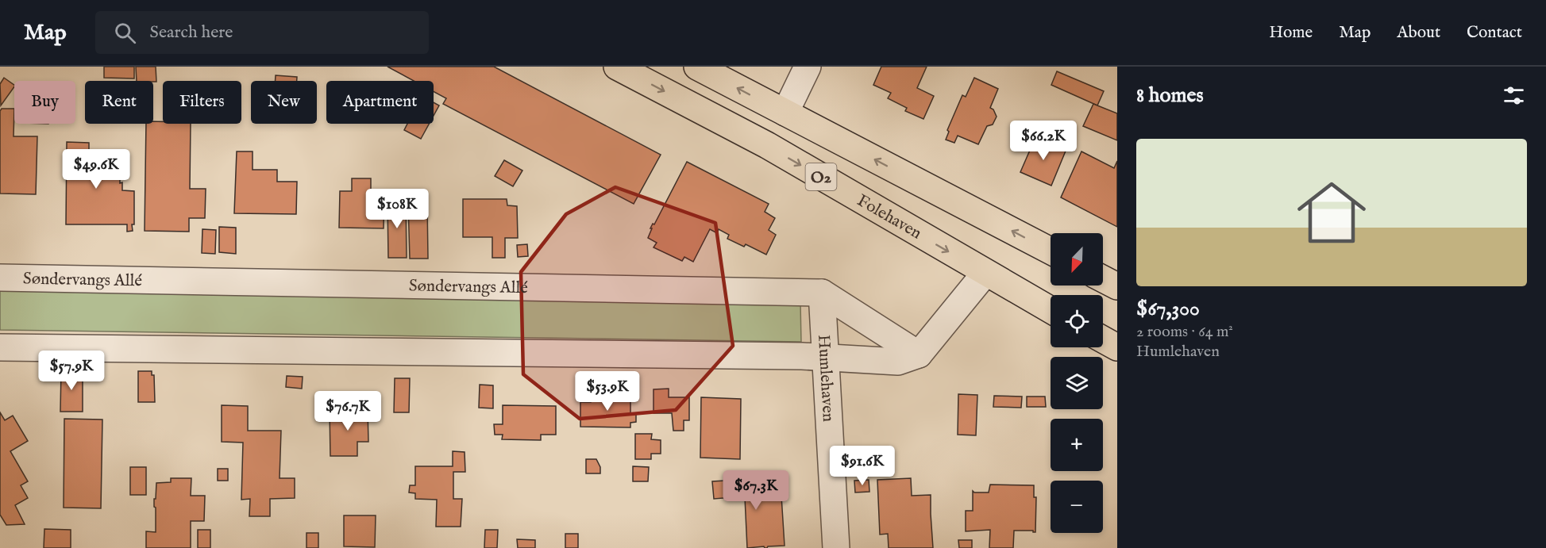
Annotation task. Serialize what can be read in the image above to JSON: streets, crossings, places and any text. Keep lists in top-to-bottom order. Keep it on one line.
{"streets":{"main road":["O2","Folehaven"],"street":["Søndervangs Allé","Humlehaven"]},"crossings":[["Søndervangs Allé","Humlehaven"]],"north":"bottom left","page":{"header":"Map","search":"Search here","nav":["Home","Map","About","Contact"],"heading":"8 homes","chip":["Buy","Rent","Filters","New","Apartment"],"price":["$66.2K","$49.6K","$108K","$57.9K","$53.9K","$76.7K","$91.6K","$67.3K"],"list":[{"name":"$67,300","note":"2 rooms · 64 m² · Humlehaven"}],"map_buttons":["+","−"]}}
